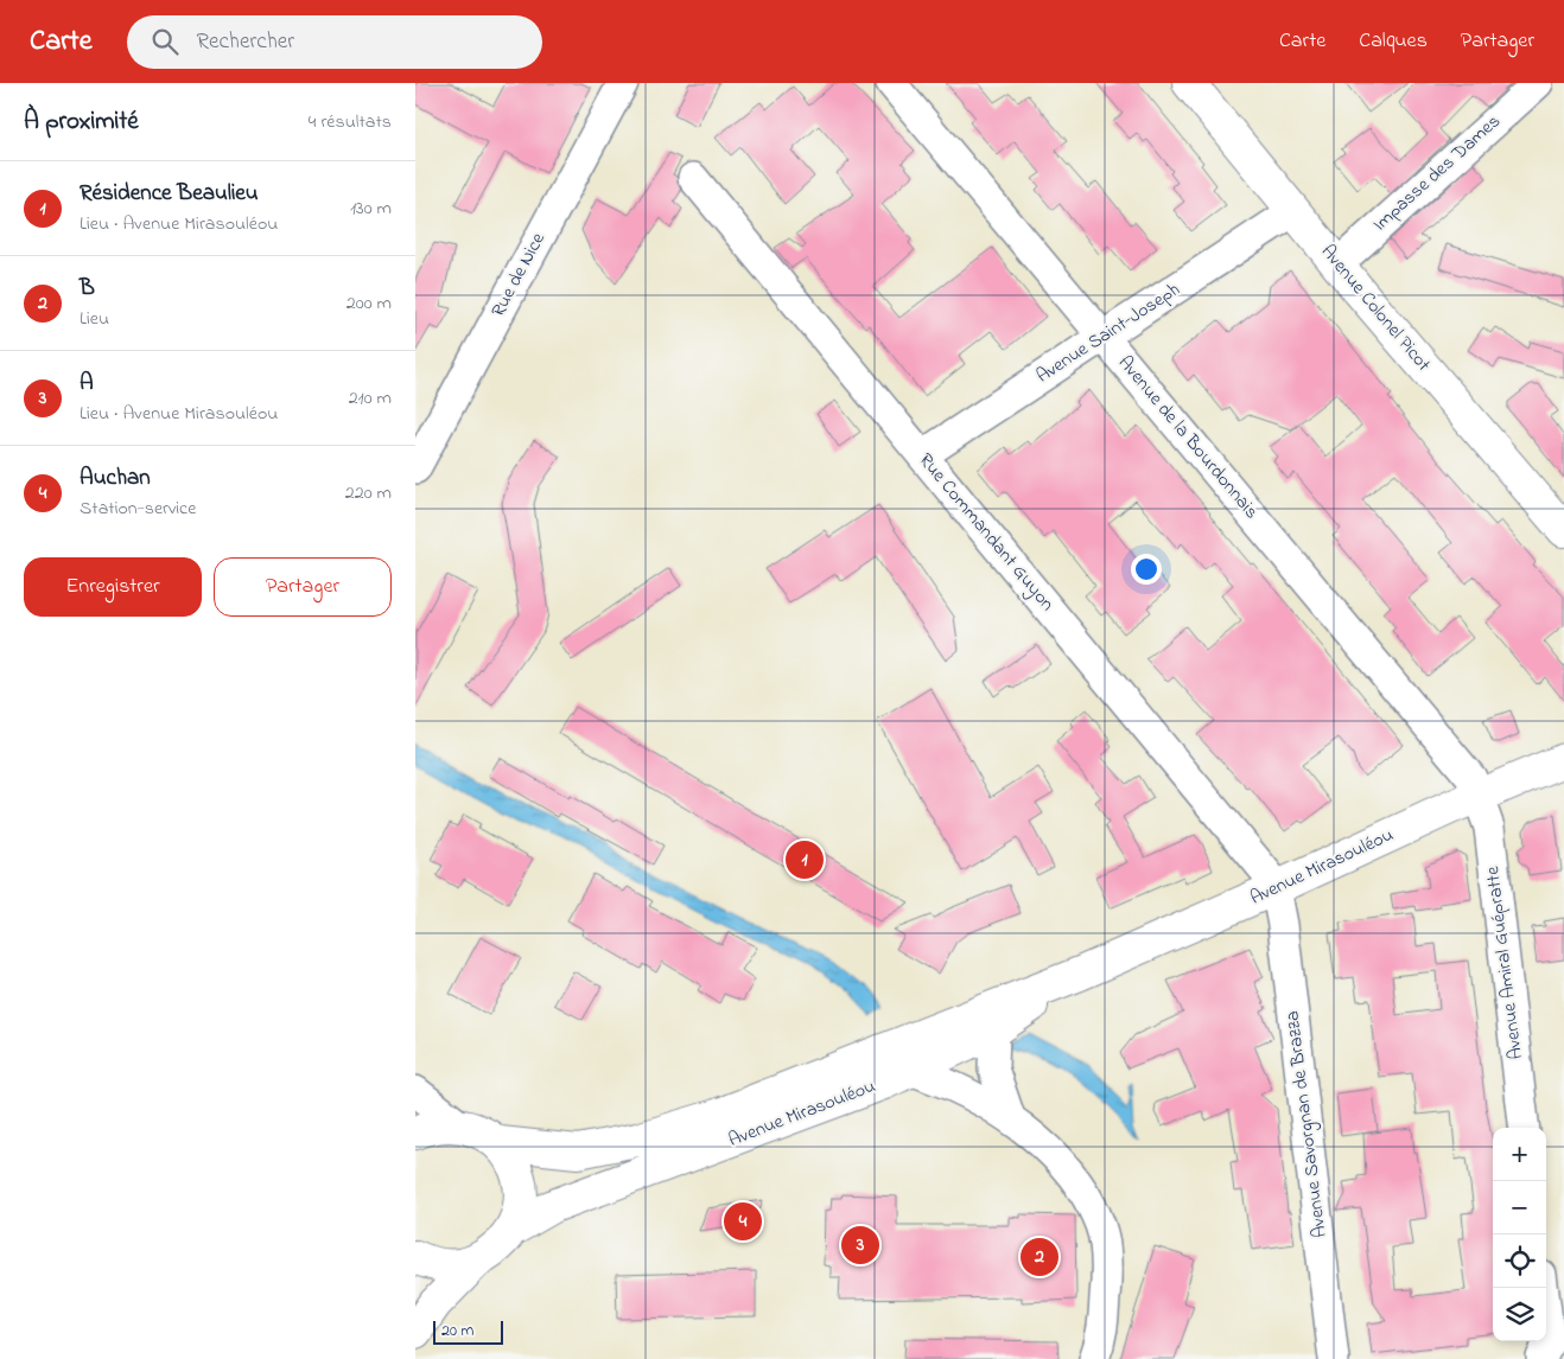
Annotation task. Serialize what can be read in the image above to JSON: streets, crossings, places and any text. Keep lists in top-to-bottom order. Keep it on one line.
{"streets":{"main road":["Avenue Colonel Picot","Avenue Mirasouléou"],"street":["Impasse des Dames","Rue de Nice","Avenue Saint-Joseph","Avenue de la Bourdonnais","Rue Commandant Guyon","Avenue Amiral Guépratte","Avenue Savorgnan de Brazza"]},"crossings":[["Impasse des Dames","Avenue Colonel Picot"],["Avenue Colonel Picot","Avenue Saint-Joseph"],["Avenue Saint-Joseph","Avenue de la Bourdonnais"],["Avenue Saint-Joseph","Rue Commandant Guyon"],["Avenue de la Bourdonnais","Avenue Mirasouléou"],["Avenue de la Bourdonnais","Avenue Amiral Guépratte"],["Rue Commandant Guyon","Avenue Mirasouléou"],["Rue Commandant Guyon","Avenue Savorgnan de Brazza"],["Avenue Mirasouléou","Avenue Amiral Guépratte"],["Avenue Mirasouléou","Avenue Savorgnan de Brazza"]],"scale_bar":"20 m","page":{"header":"Carte","search":"Rechercher","nav":["Carte","Calques","Partager"],"heading":["À proximité","4 résultats"],"list":[{"mark":"1","name":"Résidence Beaulieu","note":"Lieu · Avenue Mirasouléou","value":"130 m"},{"mark":"2","name":"B","note":"Lieu","value":"200 m"},{"mark":"3","name":"A","note":"Lieu · Avenue Mirasouléou","value":"210 m"},{"mark":"4","name":"Auchan","note":"Station-service","value":"220 m"}],"buttons":["Enregistrer","Partager"],"pins":["1","4","3","2"],"map_buttons":["+","−"],"scale":"20 m"}}
